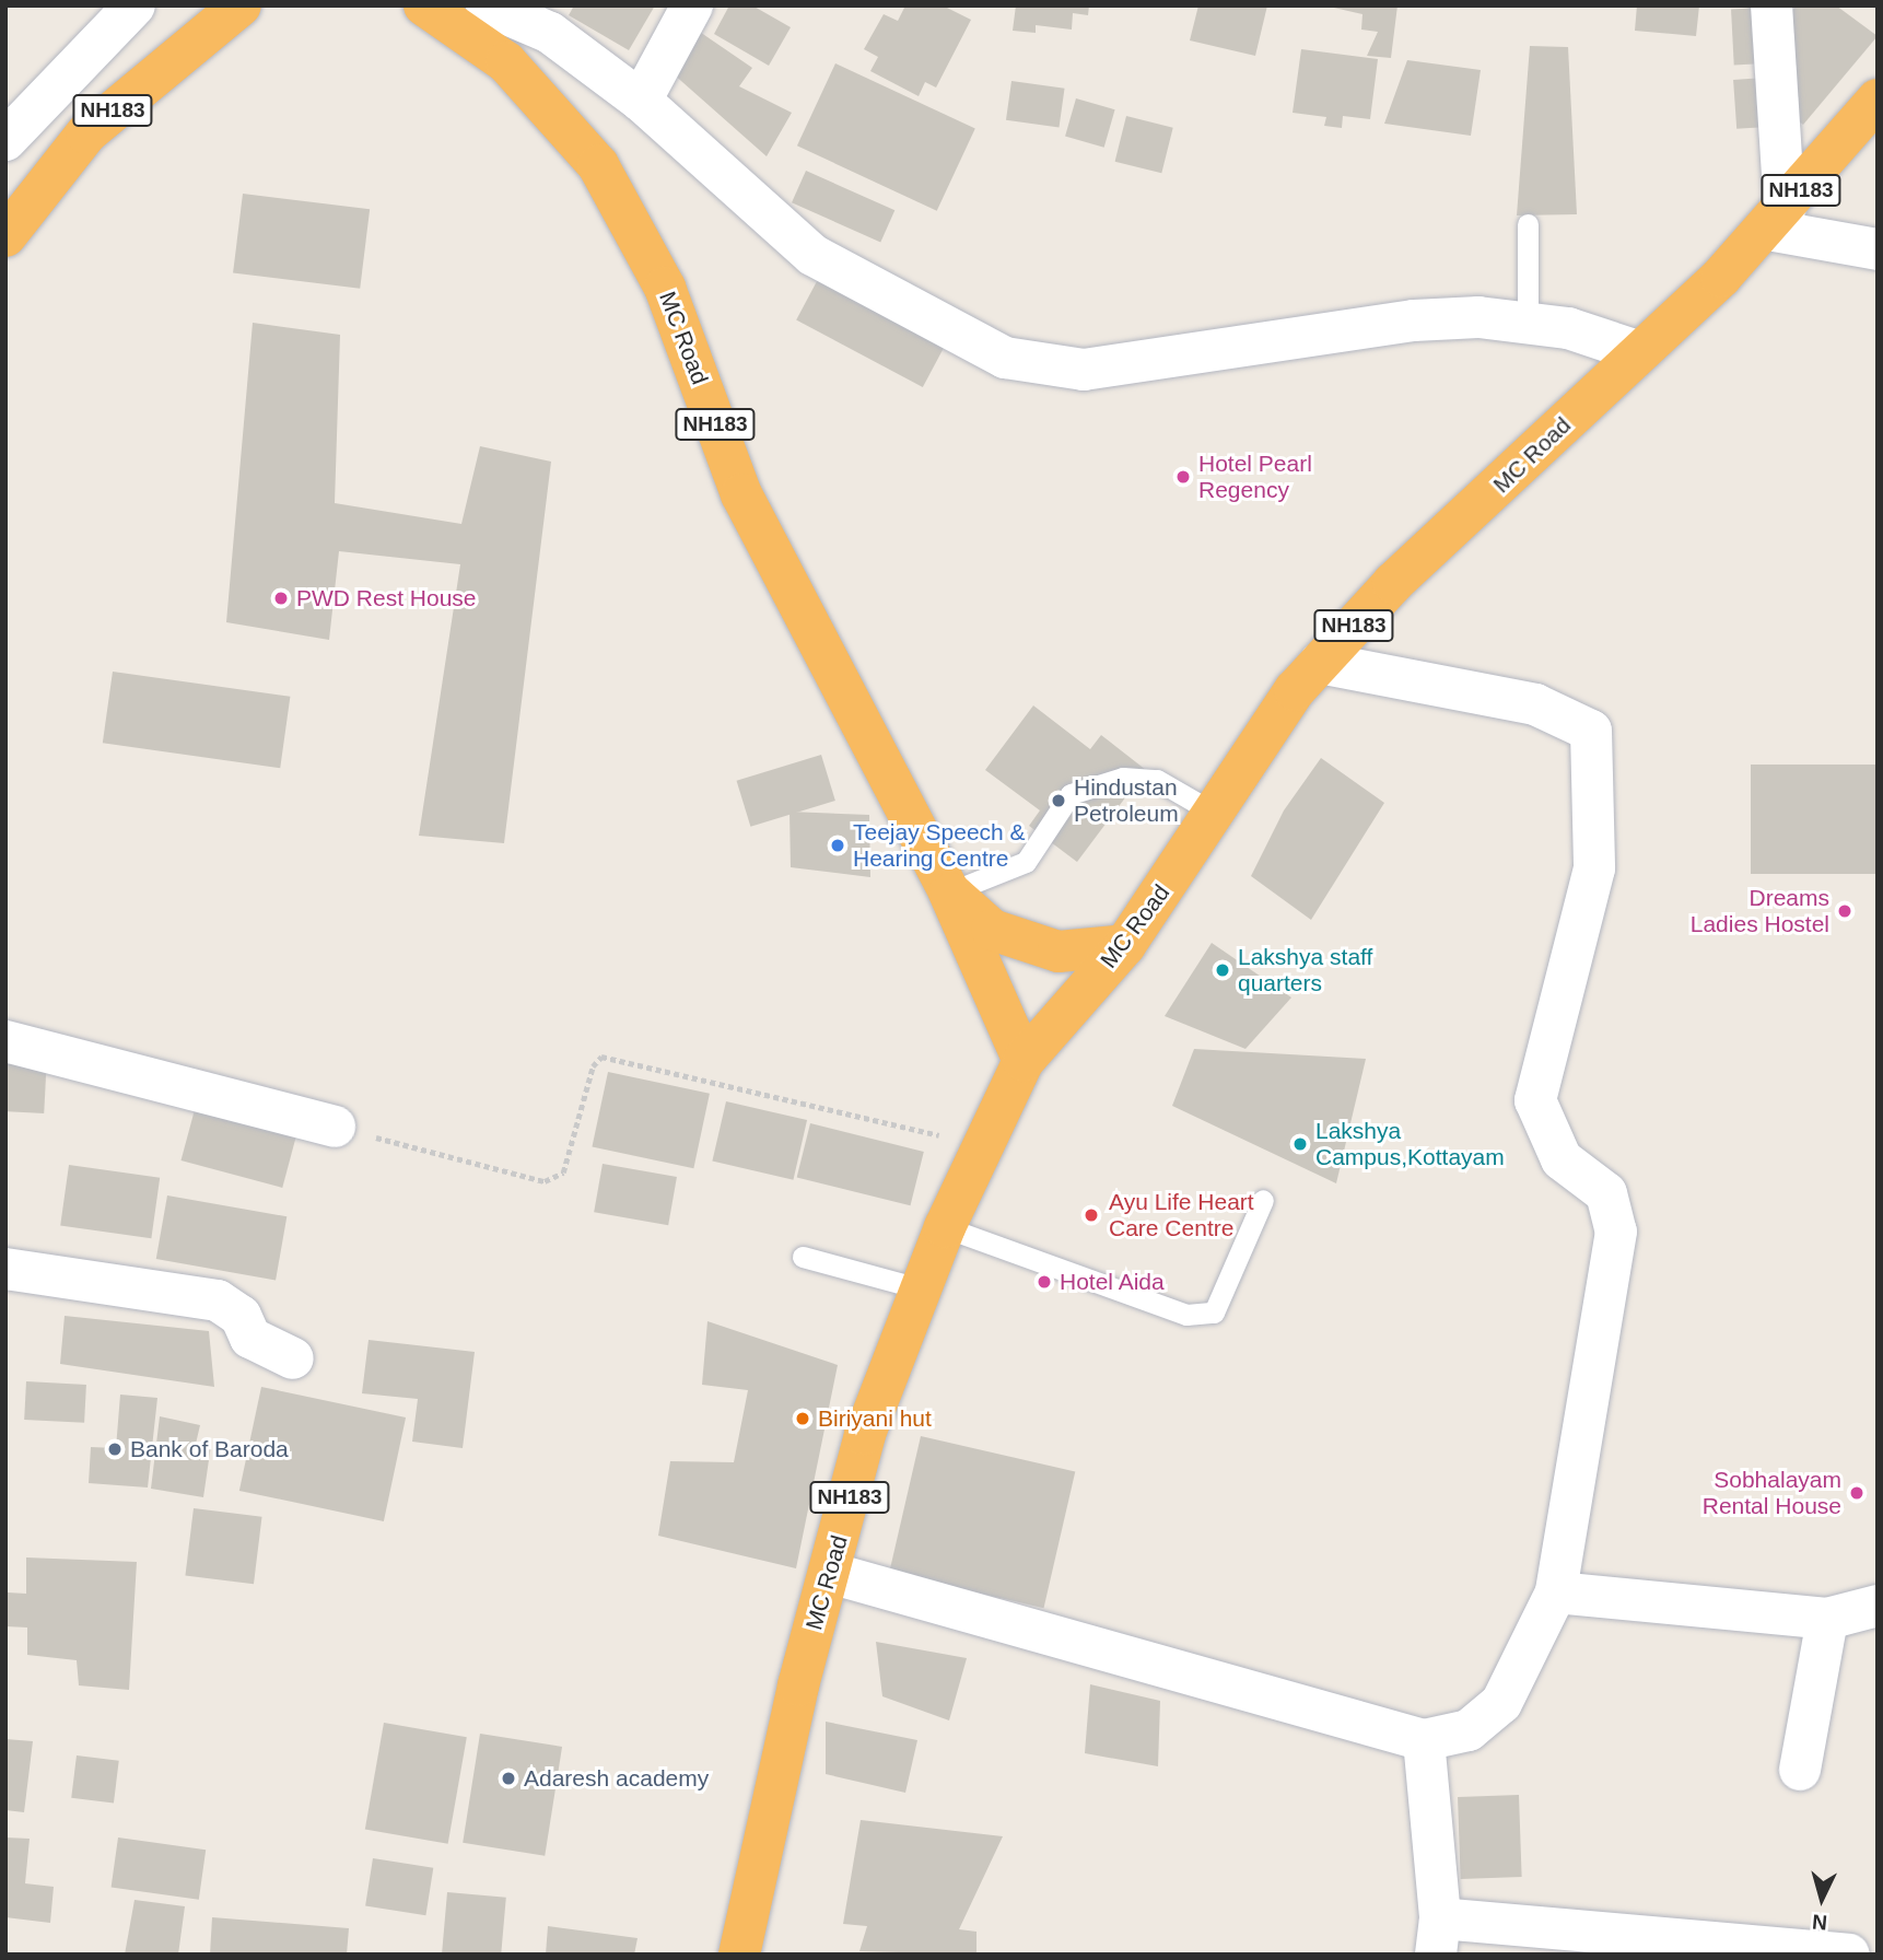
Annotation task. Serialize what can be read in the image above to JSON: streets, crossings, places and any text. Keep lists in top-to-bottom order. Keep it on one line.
{"streets":{"highway":["NH183","MC Road"]},"crossings":[["NH183","MC Road"]],"places":["Hotel Pearl Regency","PWD Rest House","Hindustan Petroleum","Teejay Speech & Hearing Centre","Dreams Ladies Hostel","Lakshya staff quarters","Lakshya Campus,Kottayam","Ayu Life Heart Care Centre","Hotel Aida","Biriyani hut","Bank of Baroda","Sobhalayam Rental House","Adaresh academy"],"north":"bottom"}
